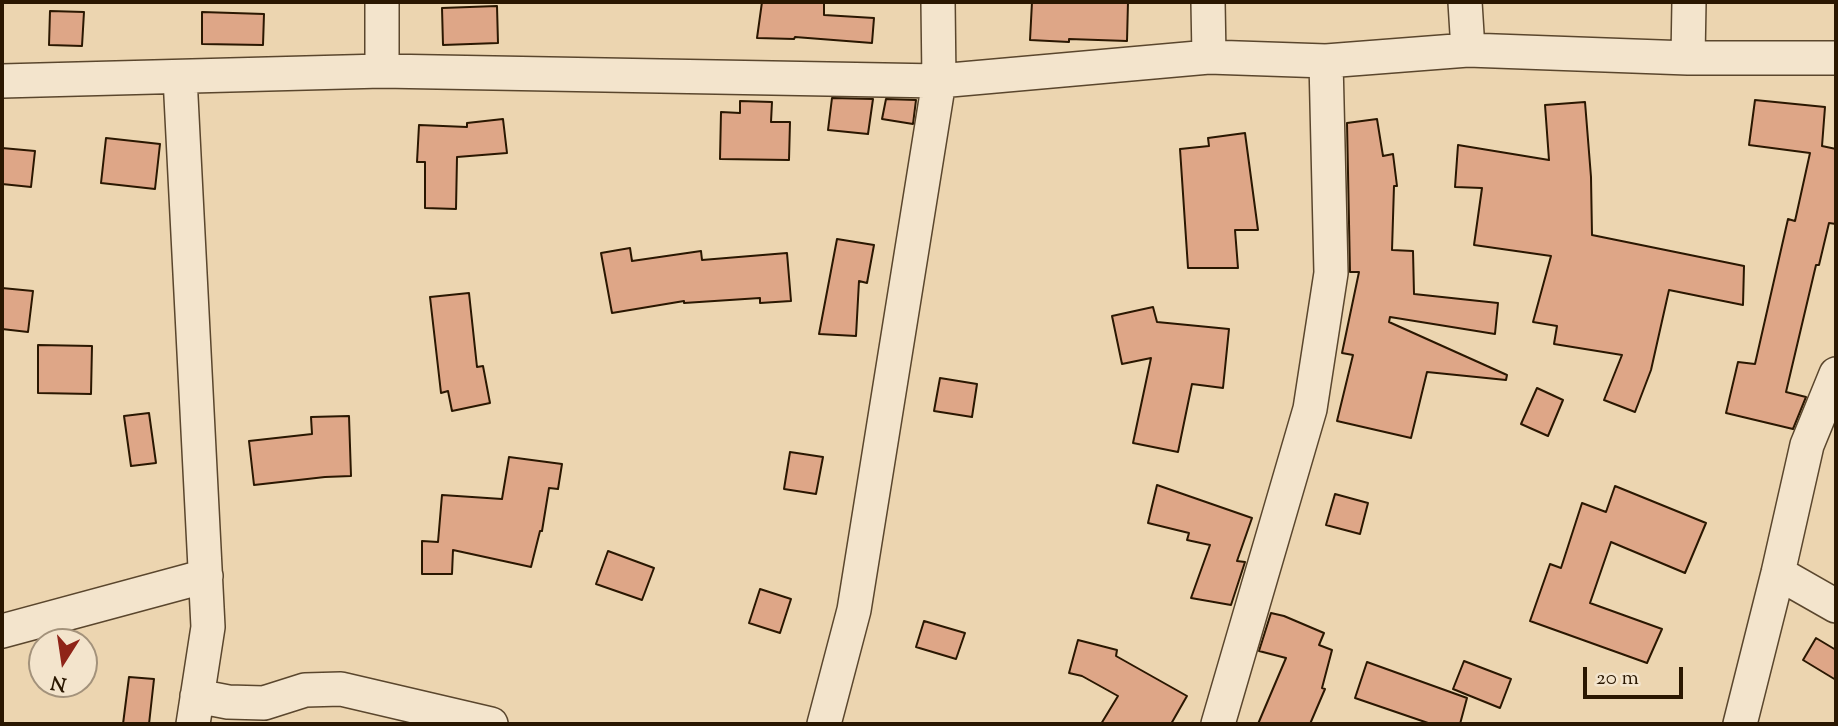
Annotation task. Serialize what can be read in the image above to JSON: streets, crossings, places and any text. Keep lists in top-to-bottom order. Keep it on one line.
{"scale_bar":"20 m","north":"bottom"}
